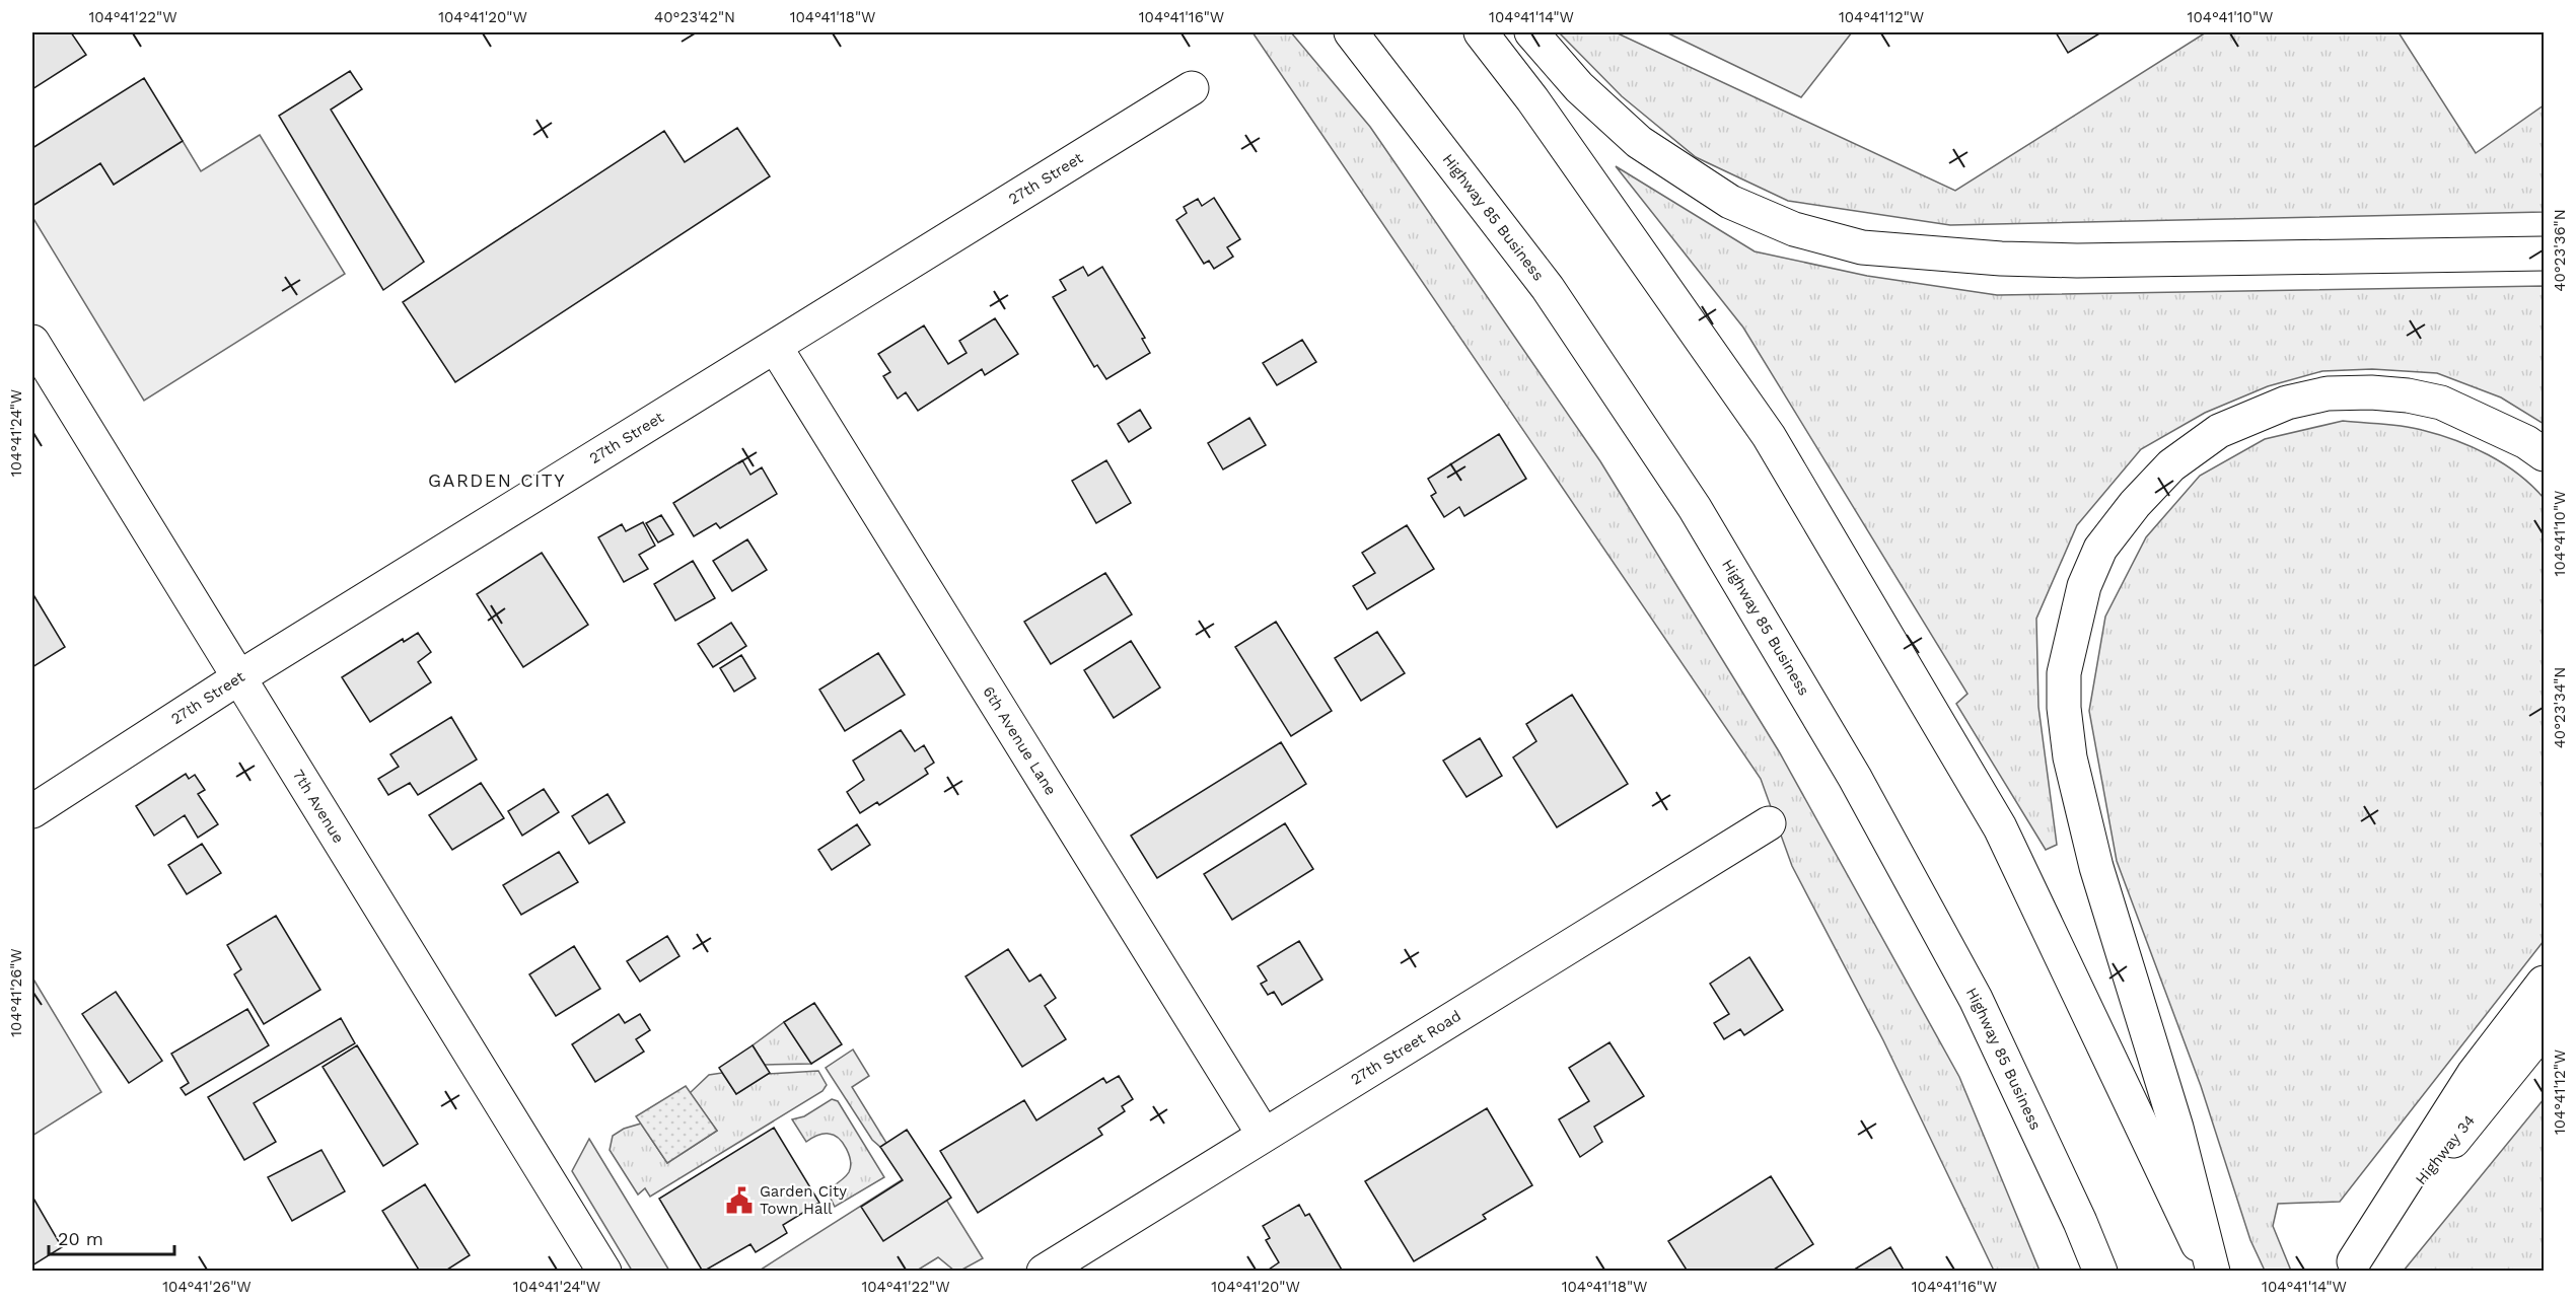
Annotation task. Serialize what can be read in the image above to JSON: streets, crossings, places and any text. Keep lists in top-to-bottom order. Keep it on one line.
{"streets":{"main road":["27th Street","Highway 85 Business","6th Avenue Lane","7th Avenue","27th Street Road","Highway 34"]},"crossings":[["27th Street","6th Avenue Lane"],["27th Street","7th Avenue"],["6th Avenue Lane","27th Street Road"]],"districts":["GARDEN CITY"],"places":{"public building":["Garden City Town Hall"]},"scale_bar":"20 m","coordinates":["104°41'22\"W","104°41'20\"W","40°23'42\"N","104°41'18\"W","104°41'16\"W","104°41'14\"W","104°41'12\"W","104°41'10\"W","40°23'36\"N","104°41'24\"W","40°23'34\"N","104°41'26\"W"]}
